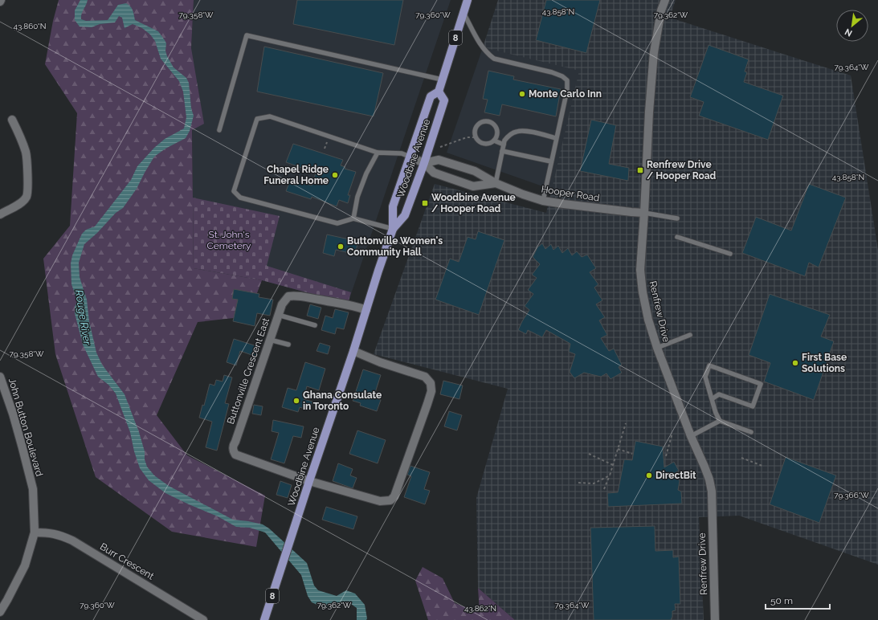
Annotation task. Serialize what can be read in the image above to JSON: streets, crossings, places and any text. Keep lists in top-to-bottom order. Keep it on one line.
{"streets":{"main road":["8","Woodbine Avenue"],"street":["Hooper Road","Renfrew Drive","Buttonville Crescent East","John Button Boulevard","Burr Crescent"]},"crossings":[["Woodbine Avenue","Hooper Road"],["Woodbine Avenue","Buttonville Crescent East"],["Hooper Road","Renfrew Drive"],["John Button Boulevard","Burr Crescent"]],"water":["Rouge River"],"parks":["St. John's Cemetery"],"places":{"other":["Monte Carlo Inn","Chapel Ridge Funeral Home","Buttonville Women's Community Hall","First Base Solutions","Ghana Consulate in Toronto","DirectBit"],"transit":["Renfrew Drive / Hooper Road","Woodbine Avenue / Hooper Road"]},"scale_bar":"50 m","north":"bottom left","coordinates":["43.858°N","79.358°W","79.360°W","79.362°W","43.860°N","79.364°W","79.366°W","43.862°N"]}
